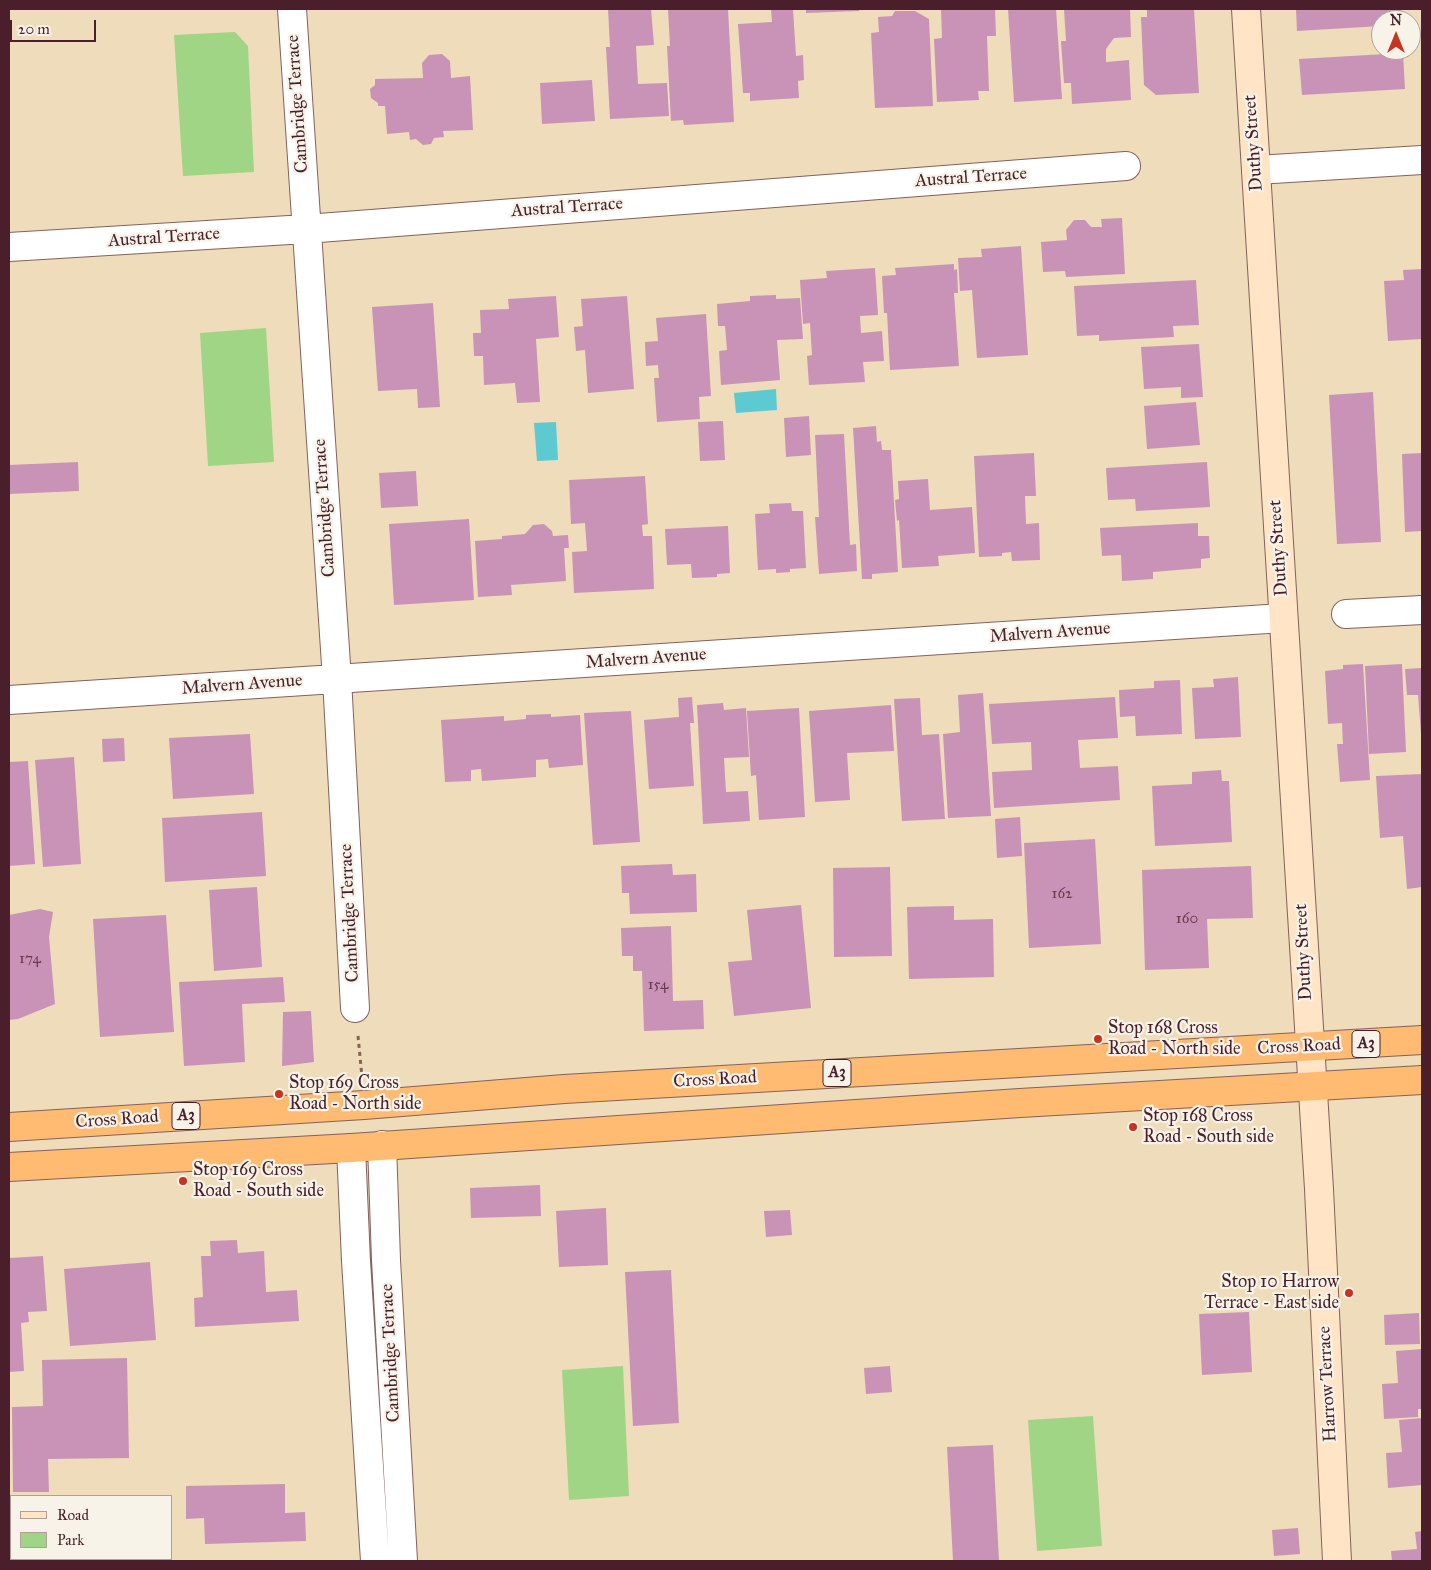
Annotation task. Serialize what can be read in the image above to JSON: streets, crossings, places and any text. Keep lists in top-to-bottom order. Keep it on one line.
{"streets":{"highway":["A3","Cross Road"],"street":["Cambridge Terrace","Duthy Street","Austral Terrace","Malvern Avenue","Harrow Terrace"]},"crossings":[["Cambridge Terrace","Austral Terrace"],["Cambridge Terrace","Malvern Avenue"],["Cambridge Terrace","A3"],["Duthy Street","Malvern Avenue"],["Duthy Street","A3"],["Duthy Street","Cross Road"],["Duthy Street","Harrow Terrace"],["A3","Harrow Terrace"]],"places":["Stop 168 Cross Road - North side","Stop 169 Cross Road - North side","Stop 168 Cross Road - South side","Stop 169 Cross Road - South side","Stop 10 Harrow Terrace - East side"],"house_numbers":["162","160","174","154"],"legend":["Road","Park"],"scale_bar":"20 m","north":"top"}
